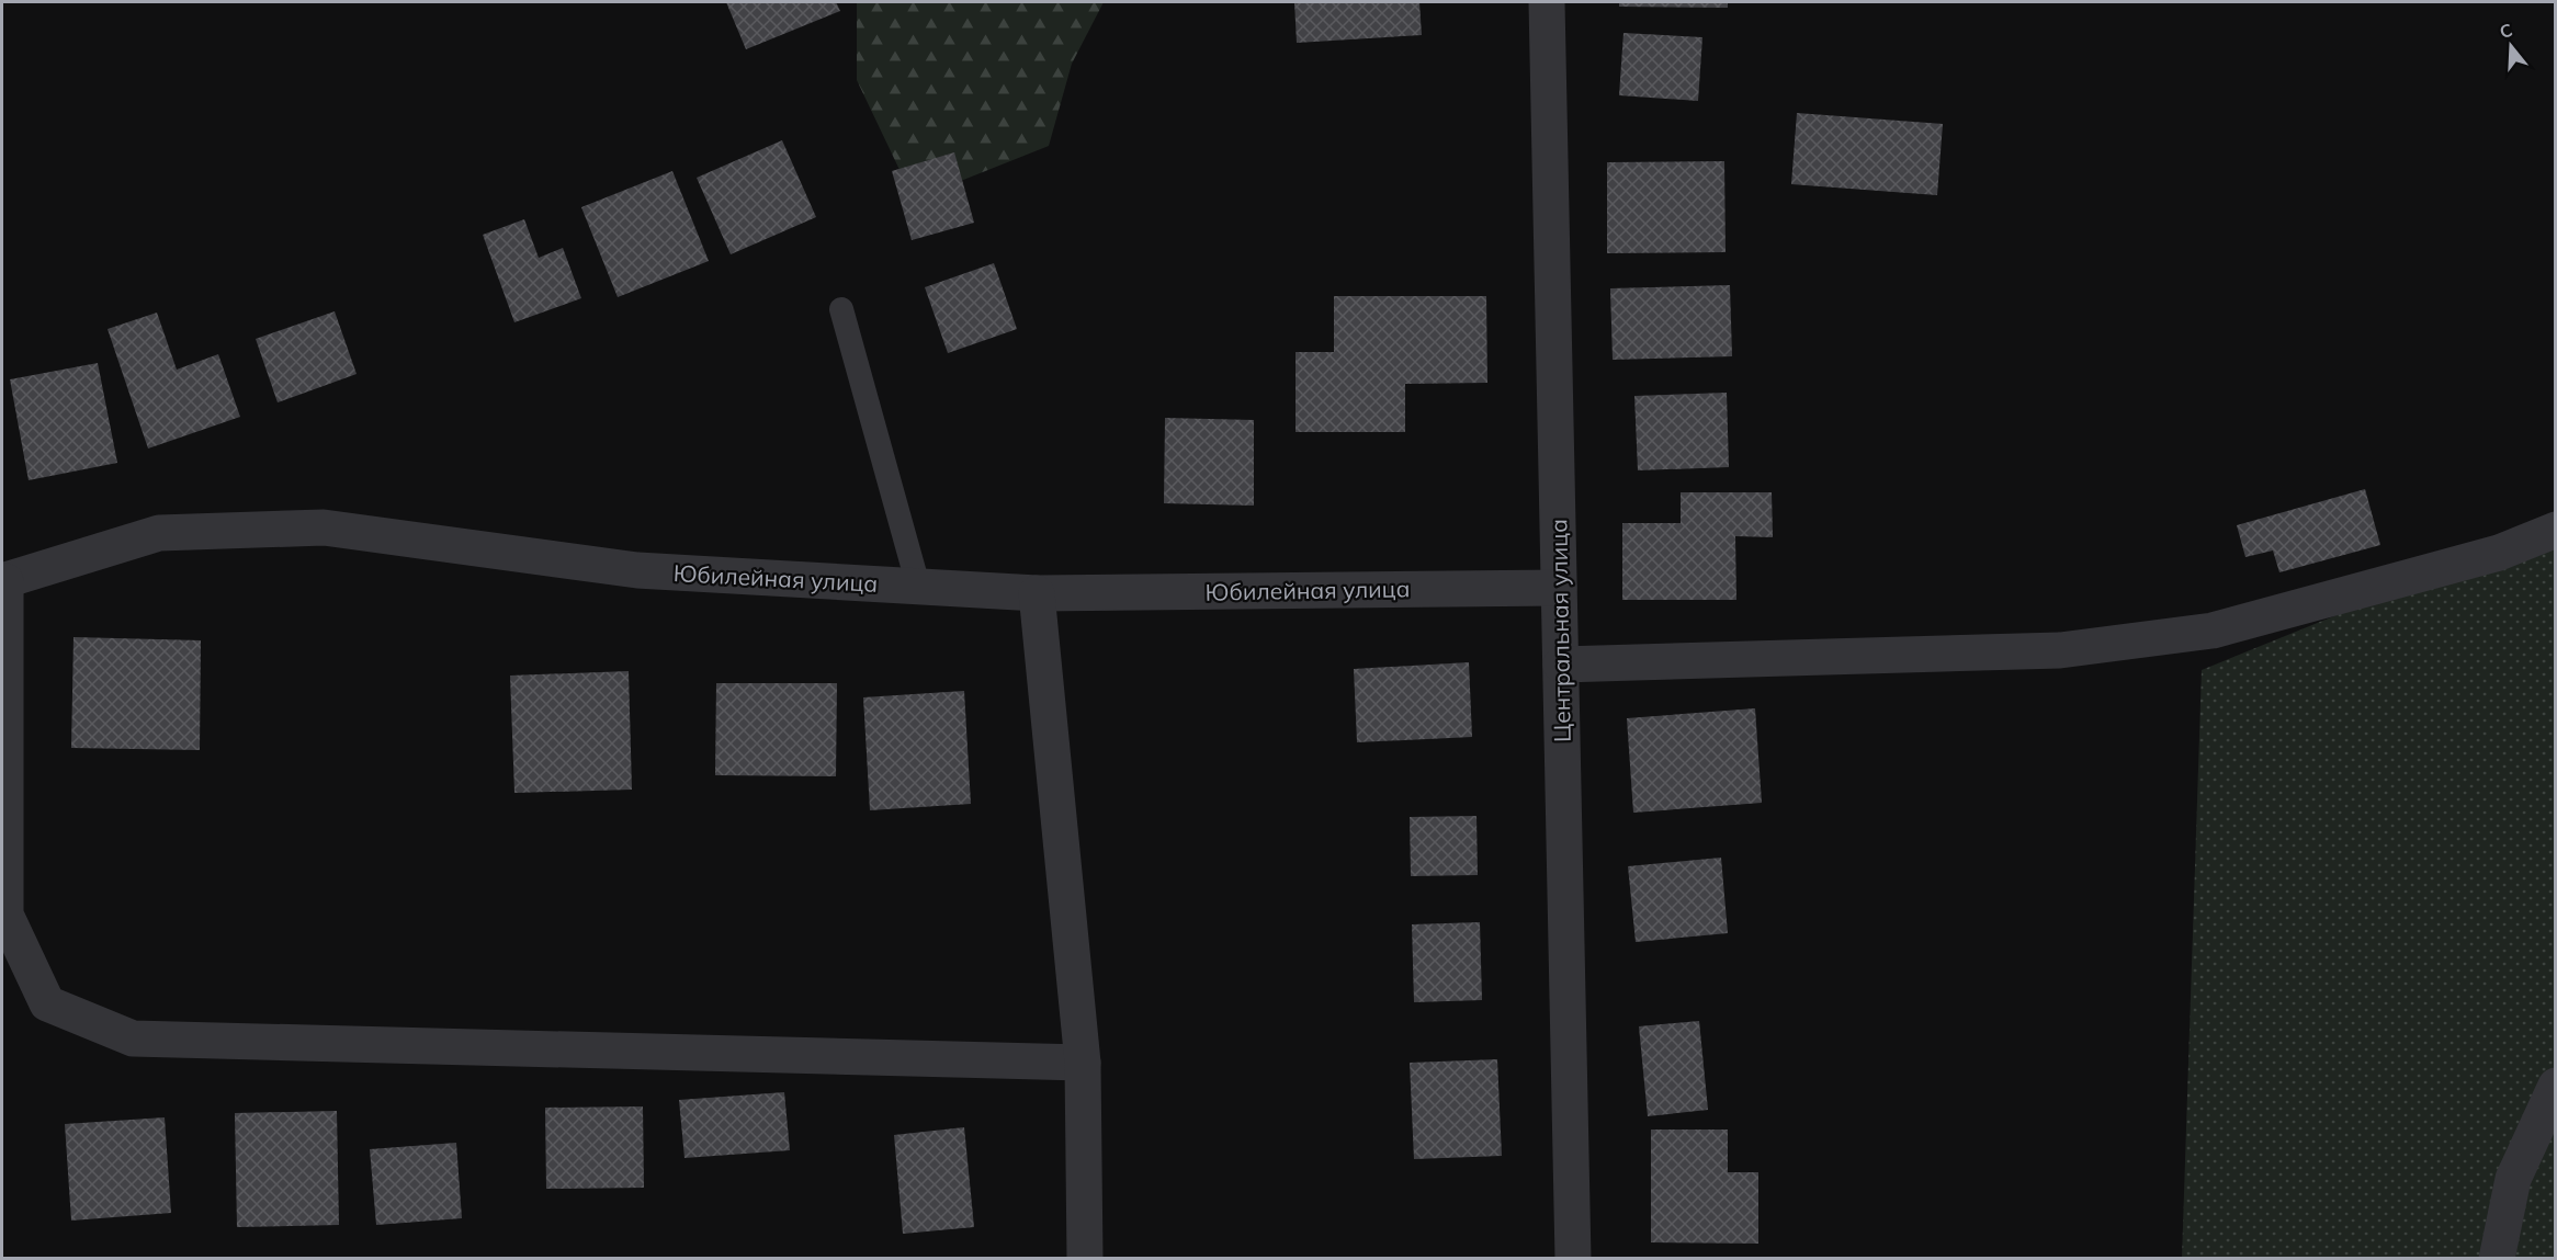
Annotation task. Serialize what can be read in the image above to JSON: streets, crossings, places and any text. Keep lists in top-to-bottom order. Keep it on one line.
{"streets":{"street":["Юбилейная улица","Центральная улица"]},"crossings":[["Юбилейная улица","Центральная улица"]],"north":"top"}
